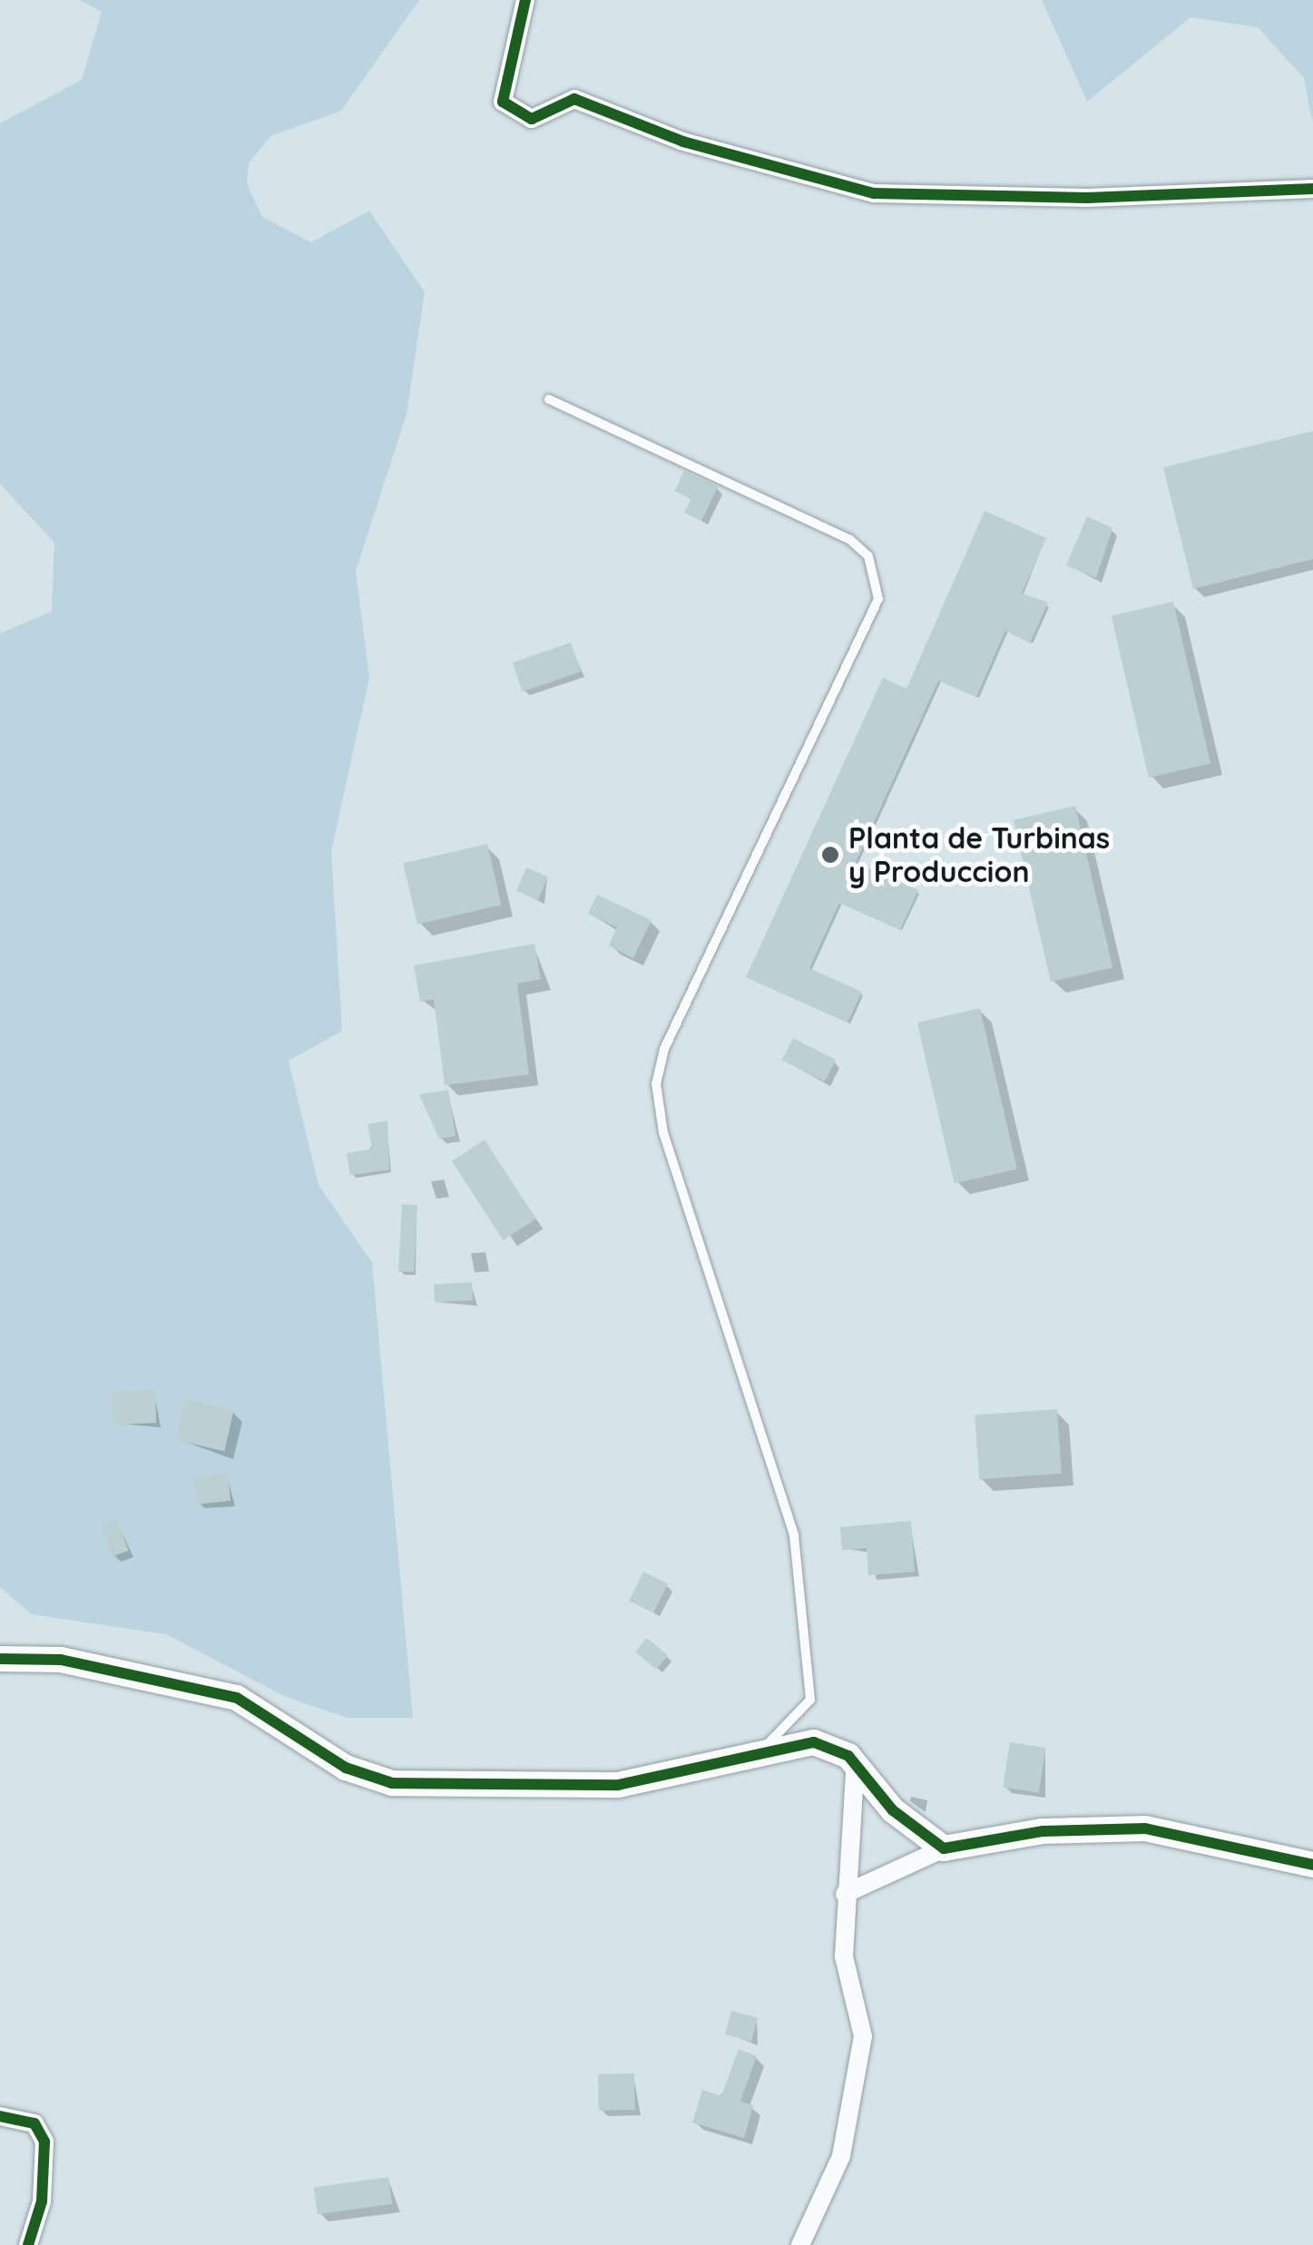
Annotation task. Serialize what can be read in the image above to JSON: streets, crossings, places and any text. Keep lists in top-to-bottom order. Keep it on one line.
{"places":["Planta de Turbinas y Produccion"]}
